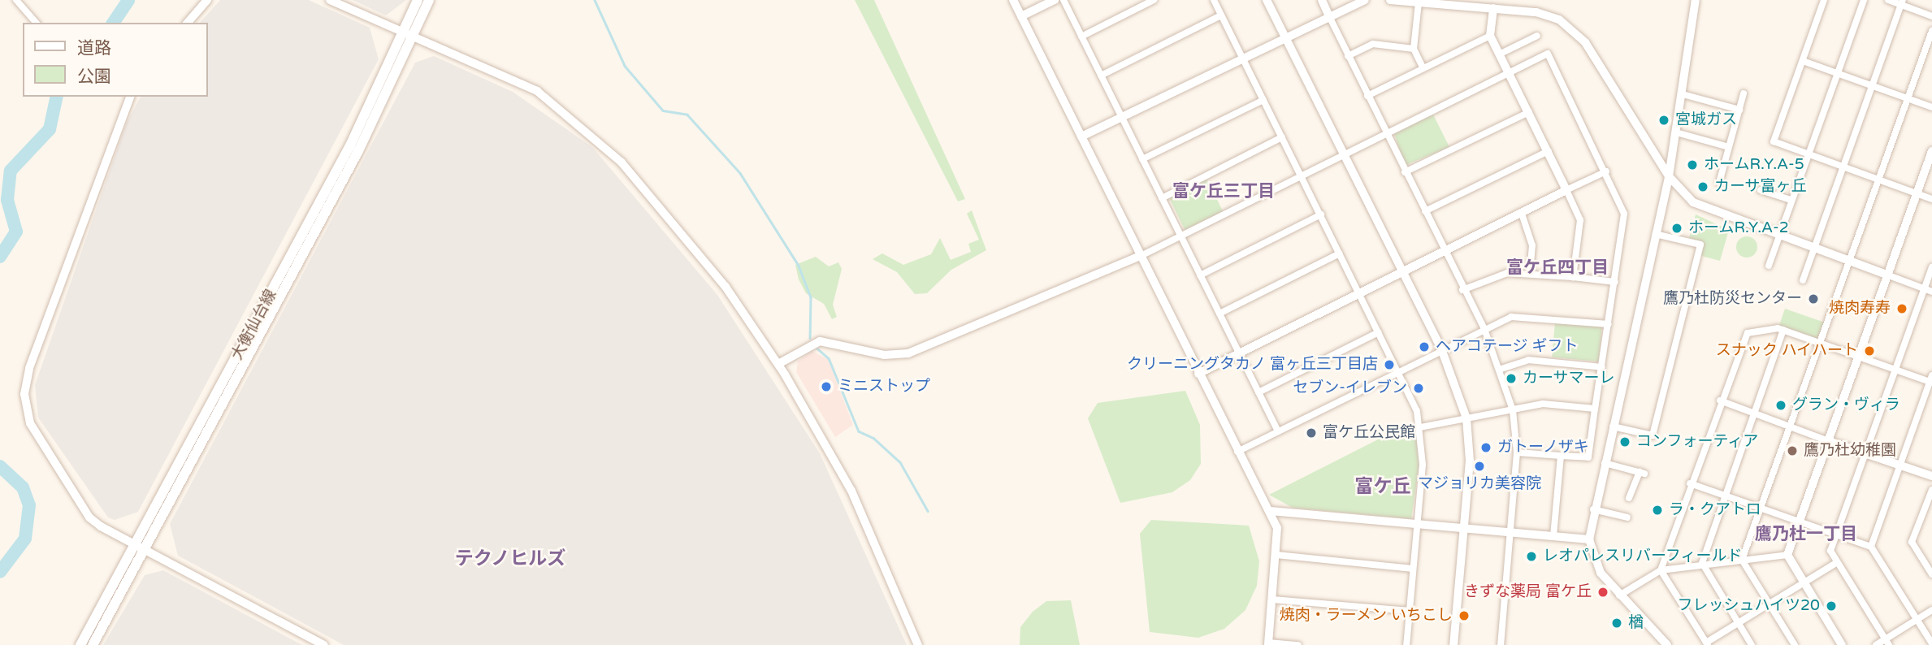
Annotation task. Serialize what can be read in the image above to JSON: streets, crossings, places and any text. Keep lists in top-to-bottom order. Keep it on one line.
{"streets":{"main road":["大衡仙台線"]},"districts":["富ケ丘三丁目","富ケ丘四丁目","富ケ丘","鷹乃杜一丁目","テクノヒルズ"],"places":["宮城ガス","ホームR.Y.A-5","カーサ富ヶ丘","ホームR.Y.A-2","鷹乃杜防災センター","焼肉寿寿","ヘアコテージ ギフト","スナック ハイハート","クリーニングタカノ 富ヶ丘三丁目店","カーサマーレ","ミニストップ","セブン-イレブン","グラン・ヴィラ","富ケ丘公民館","コンフォーティア","ガトーノザキ","鷹乃杜幼稚園","マジョリカ美容院","ラ・クアトロ","レオパレスリバーフィールド","きずな薬局 富ケ丘","フレッシュハイツ20","焼肉・ラーメン いちこし","楢"],"legend":["道路","公園"]}
